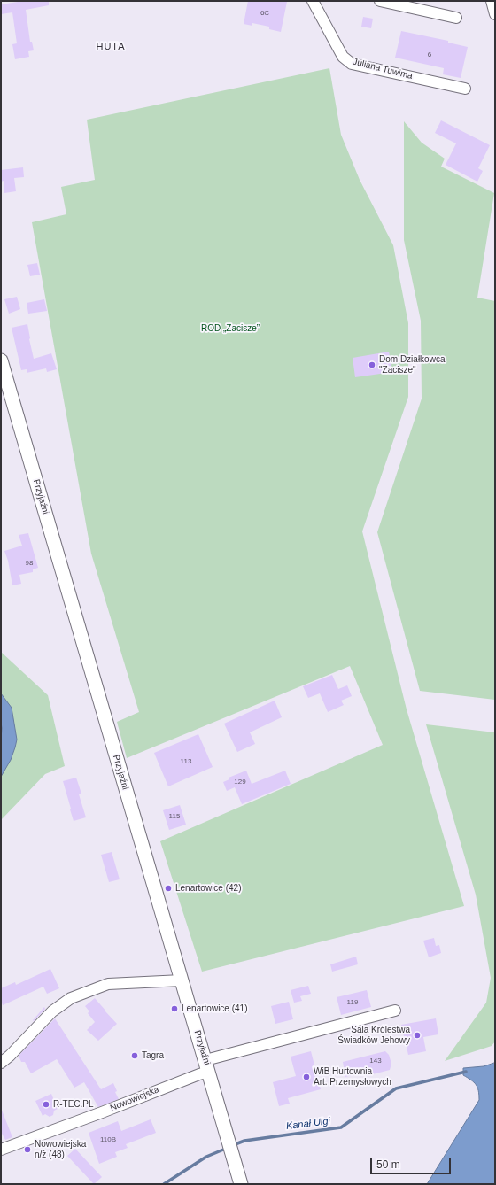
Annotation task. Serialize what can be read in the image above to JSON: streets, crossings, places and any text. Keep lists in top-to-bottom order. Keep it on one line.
{"streets":{"main road":["Przyjaźni"],"street":["Juliana Tuwima","Nowowiejska"]},"crossings":[["Przyjaźni","Nowowiejska"]],"districts":["HUTA"],"water":["Kanał Ulgi"],"parks":["ROD „Zacisze”"],"places":["Dom Działkowca \"Zacisze\"","Lenartowice (42)","Lenartowice (41)","Sala Królestwa Świadków Jehowy","Tagra","WiB Hurtownia Art. Przemysłowych","R-TEC.PL","Nowowiejska n/ż (48)"],"house_numbers":["6C","6","98","113","129","115","119","143","110B"],"scale_bar":"50 m"}
